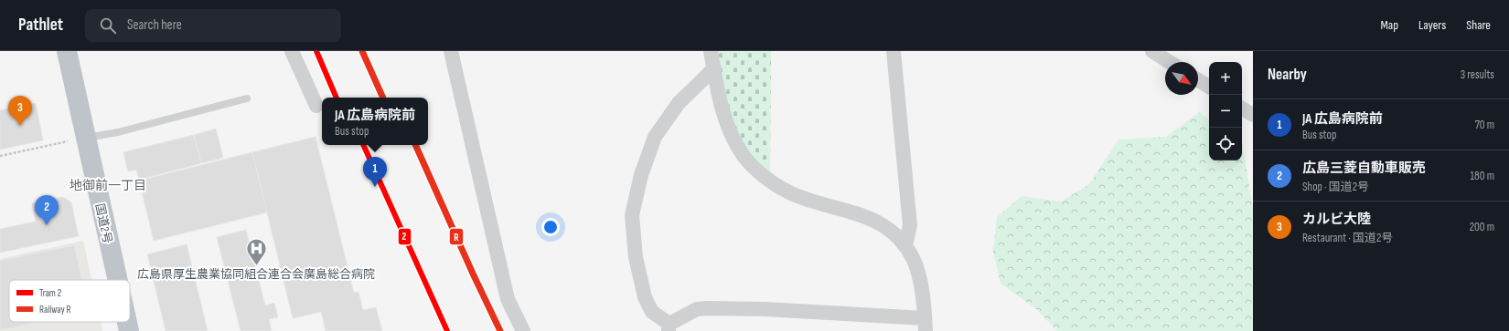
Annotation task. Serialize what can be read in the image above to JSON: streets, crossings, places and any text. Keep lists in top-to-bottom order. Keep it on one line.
{"streets":{"highway":["国道2号"]},"districts":["地御前一丁目"],"places":{"hospital":["広島県厚生農業協同組合連合会廣島総合病院"]},"lines":["tram line 2","rail line R"],"legend":["Tram 2","Railway R"],"north":"bottom right","page":{"header":"Pathlet","search":"Search here","nav":["Map","Layers","Share"],"heading":["Nearby","3 results"],"map_buttons":["+","−"],"pins":["3","1","2"],"popup":["JA 広島病院前","Bus stop"],"list":[{"mark":"1","name":"JA 広島病院前","note":"Bus stop","value":"70 m"},{"mark":"2","name":"広島三菱自動車販売","note":"Shop · 国道2号","value":"180 m"},{"mark":"3","name":"カルビ大陸","note":"Restaurant · 国道2号","value":"200 m"}]}}
